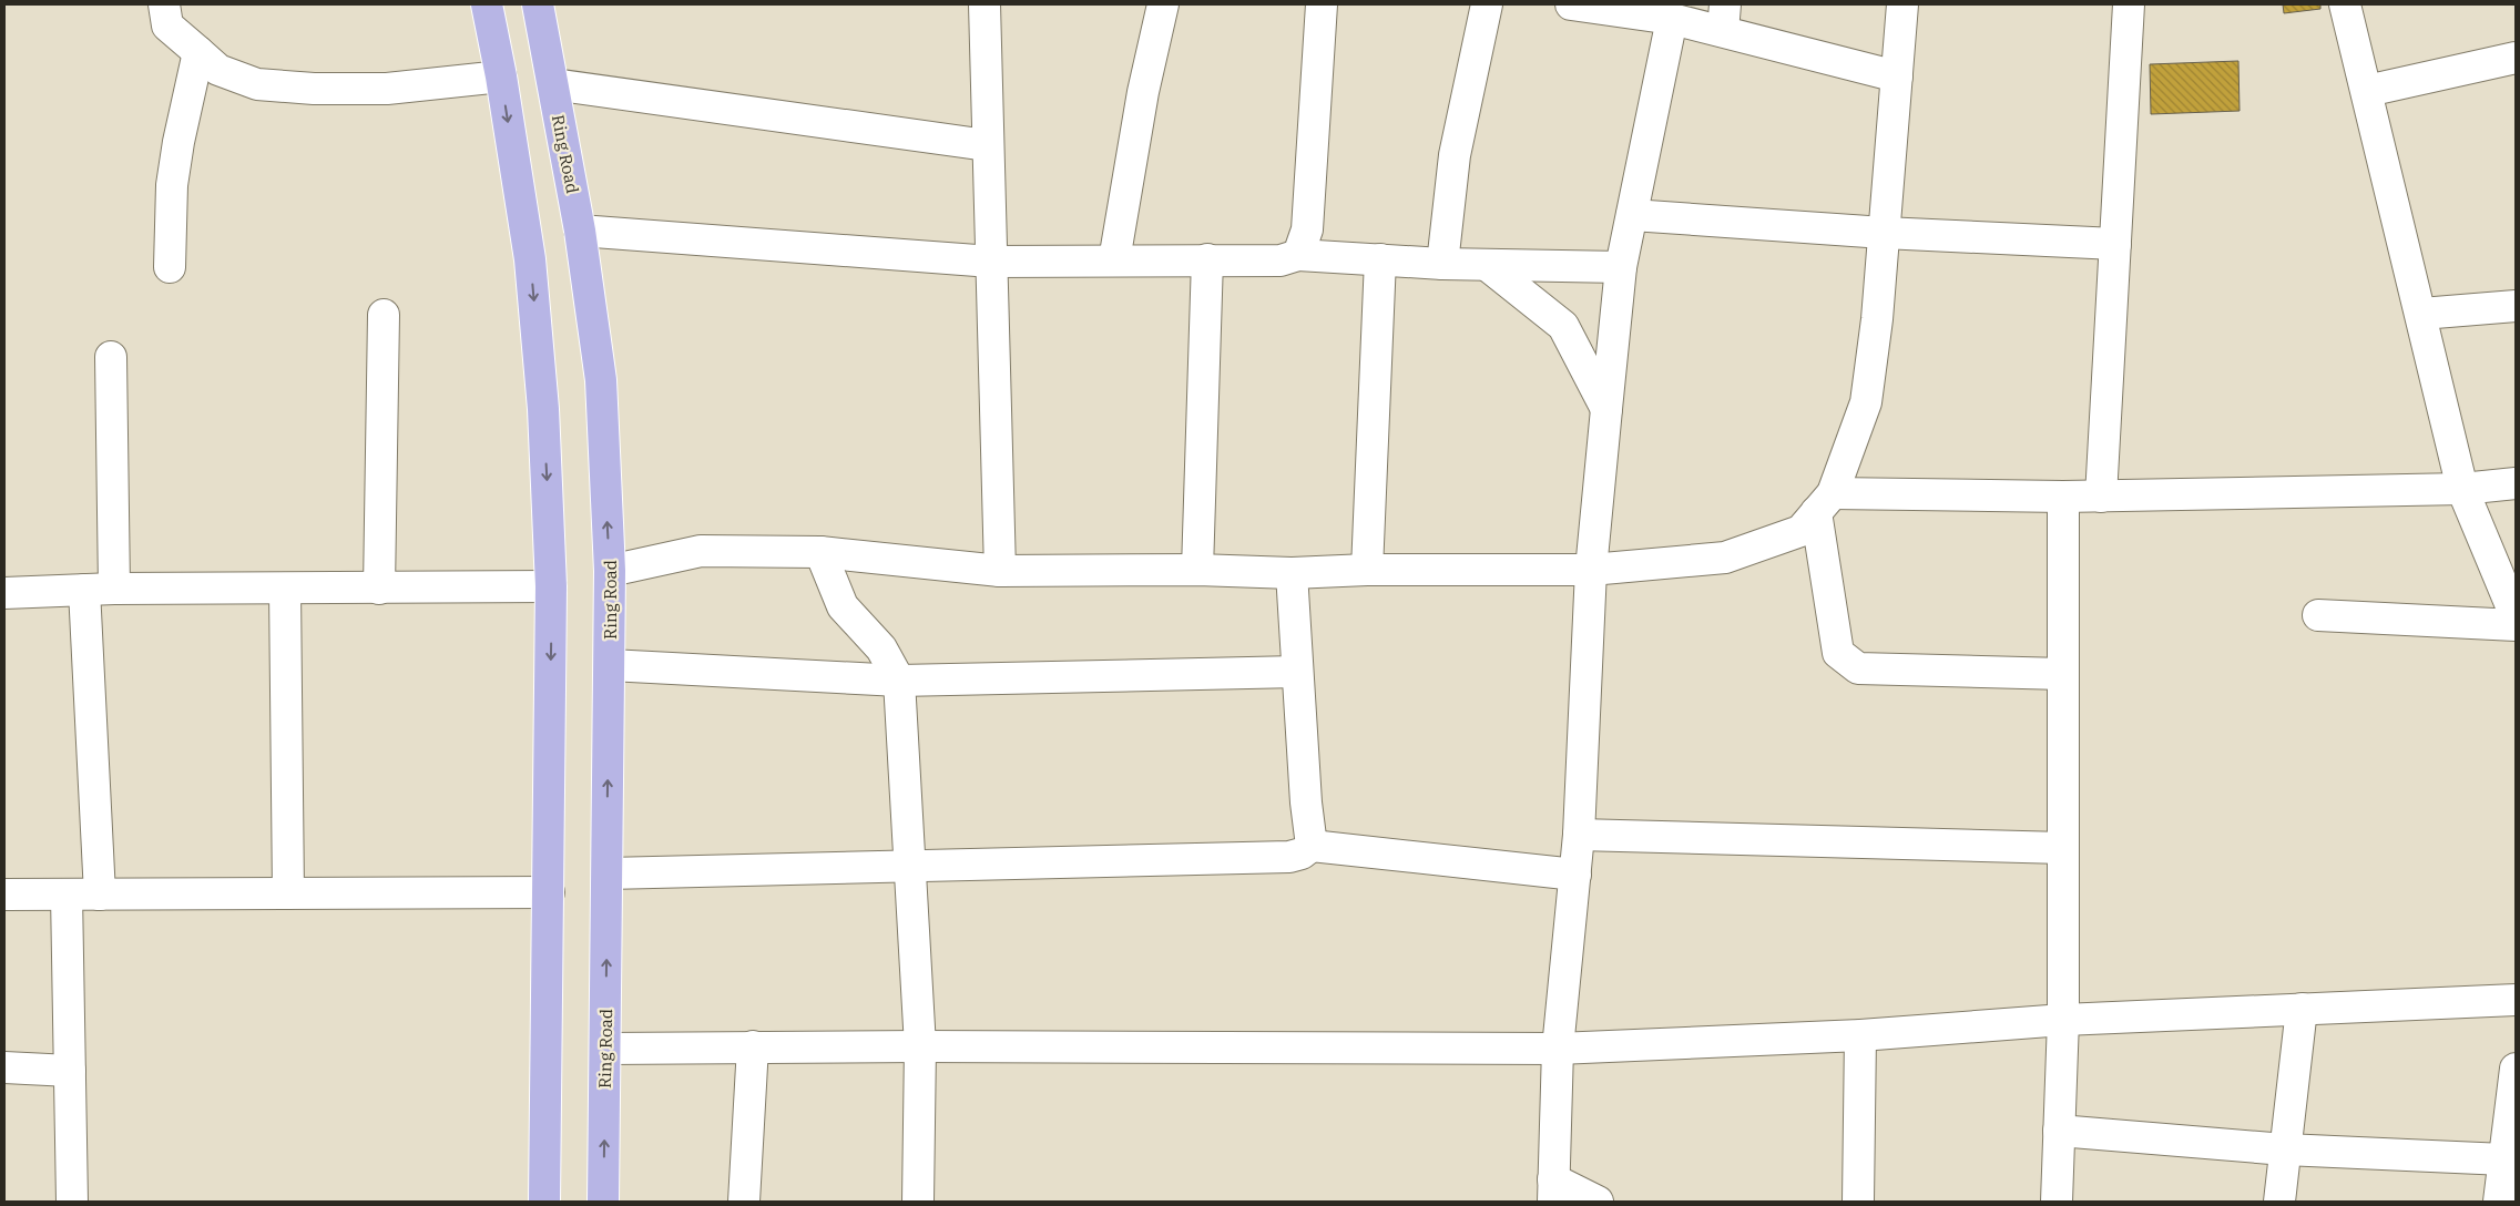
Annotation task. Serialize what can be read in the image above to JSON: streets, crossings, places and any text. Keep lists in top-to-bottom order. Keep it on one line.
{"streets":{"main road":["Ring Road"]}}
